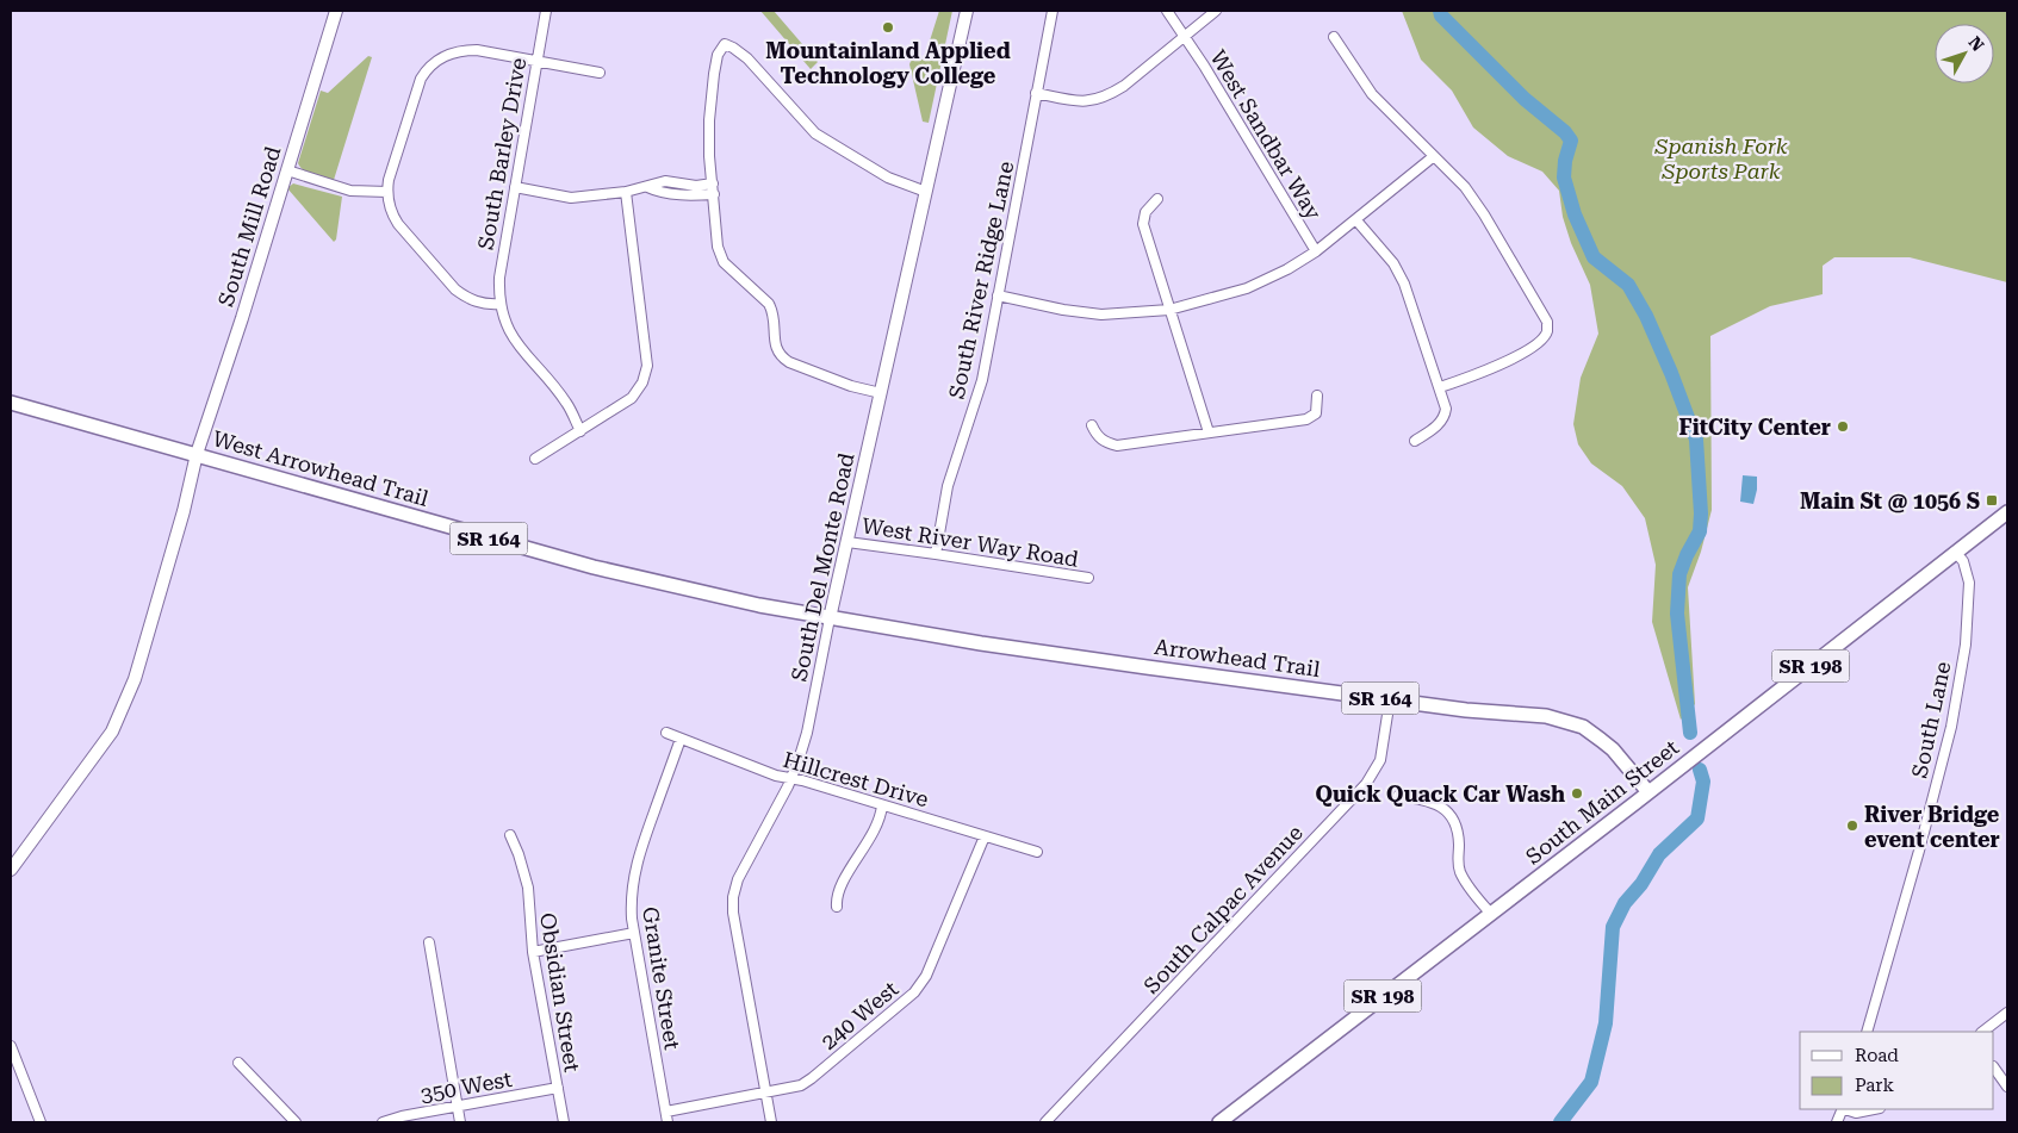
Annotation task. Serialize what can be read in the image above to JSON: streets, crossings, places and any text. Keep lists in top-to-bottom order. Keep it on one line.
{"streets":{"main road":["West Arrowhead Trail","SR 164","Arrowhead Trail","SR 198","South Main Street"],"street":["West Sandbar Way","South Barley Drive","South Mill Road","South River Ridge Lane","West River Way Road","South Del Monte Road","South Lane","Hillcrest Drive","South Calpac Avenue","Granite Street","Obsidian Street","240 West","350 West"]},"crossings":[["South Mill Road","West Arrowhead Trail"],["South River Ridge Lane","West River Way Road"],["West Arrowhead Trail","South Del Monte Road"],["West Arrowhead Trail","Arrowhead Trail"],["West River Way Road","South Del Monte Road"],["South Del Monte Road","Arrowhead Trail"],["South Del Monte Road","Hillcrest Drive"],["South Del Monte Road","240 West"],["Arrowhead Trail","South Main Street"],["Arrowhead Trail","South Calpac Avenue"],["South Lane","South Main Street"],["Hillcrest Drive","Granite Street"],["Hillcrest Drive","240 West"],["Granite Street","240 West"],["Obsidian Street","350 West"]],"parks":["Spanish Fork Sports Park"],"places":{"other":["Mountainland Applied Technology College","FitCity Center","Quick Quack Car Wash","River Bridge event center"],"transit":["Main St @ 1056 S"]},"legend":["Road","Park"],"north":"top right"}
